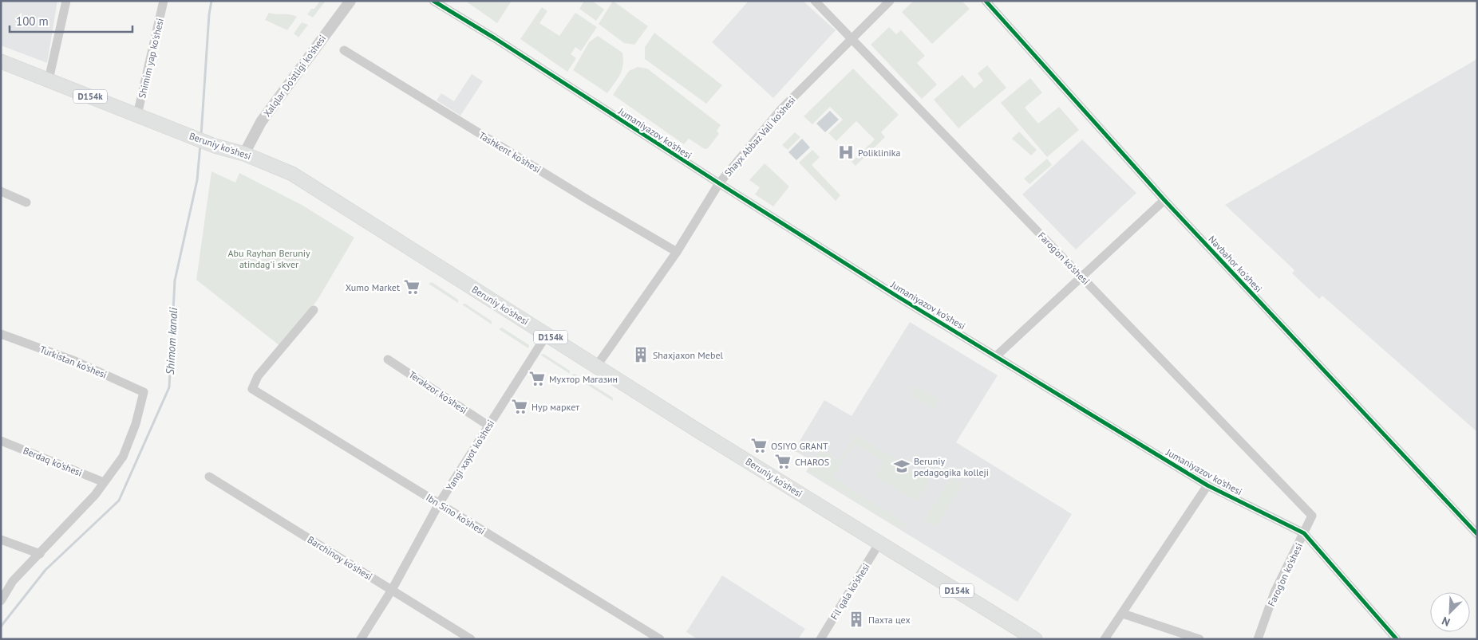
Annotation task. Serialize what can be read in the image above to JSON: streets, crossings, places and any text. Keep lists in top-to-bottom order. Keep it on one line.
{"streets":{"main road":["D154k","Beruniy ko'shesi"],"street":["Shimim yap ko'shesi","Xalqlar Do'stligi ko'shesi","Jumaniyazov ko'shesi","Shayx Abbaz Vali ko'shesi","Tashkent ko'shesi","Farog'on ko'shesi","Navbahor ko'shesi","Turkistan ko'shesi","Terakzor ko'shesi","Yangi xayot ko'shesi","Berdaq ko'shesi","Ibn Sino ko'shesi","Barchinoy ko'shesi","Fil qala ko'shesi"]},"crossings":[["Shimim yap ko'shesi","Beruniy ko'shesi"],["Xalqlar Do'stligi ko'shesi","Beruniy ko'shesi"],["Jumaniyazov ko'shesi","Shayx Abbaz Vali ko'shesi"],["Jumaniyazov ko'shesi","Farog'on ko'shesi"],["Shayx Abbaz Vali ko'shesi","Beruniy ko'shesi"],["Shayx Abbaz Vali ko'shesi","Tashkent ko'shesi"],["Shayx Abbaz Vali ko'shesi","Farog'on ko'shesi"],["Beruniy ko'shesi","Yangi xayot ko'shesi"],["Beruniy ko'shesi","Fil qala ko'shesi"],["Turkistan ko'shesi","Berdaq ko'shesi"],["Terakzor ko'shesi","Yangi xayot ko'shesi"],["Yangi xayot ko'shesi","Ibn Sino ko'shesi"],["Yangi xayot ko'shesi","Barchinoy ko'shesi"]],"water":["Shimom kanali"],"parks":["Abu Rayhan Beruniy atindag'i skver"],"places":{"hospital":["Poliklinika"],"supermarket":["Xumo Market","Мухтор Магазин","Нур маркет","OSIYO GRANT","CHAROS"],"building":["Shaxjaxon Mebel","Пахта цех"],"school or university":["Beruniy pedagogika kolleji"]},"scale_bar":"100 m","north":"bottom left"}
